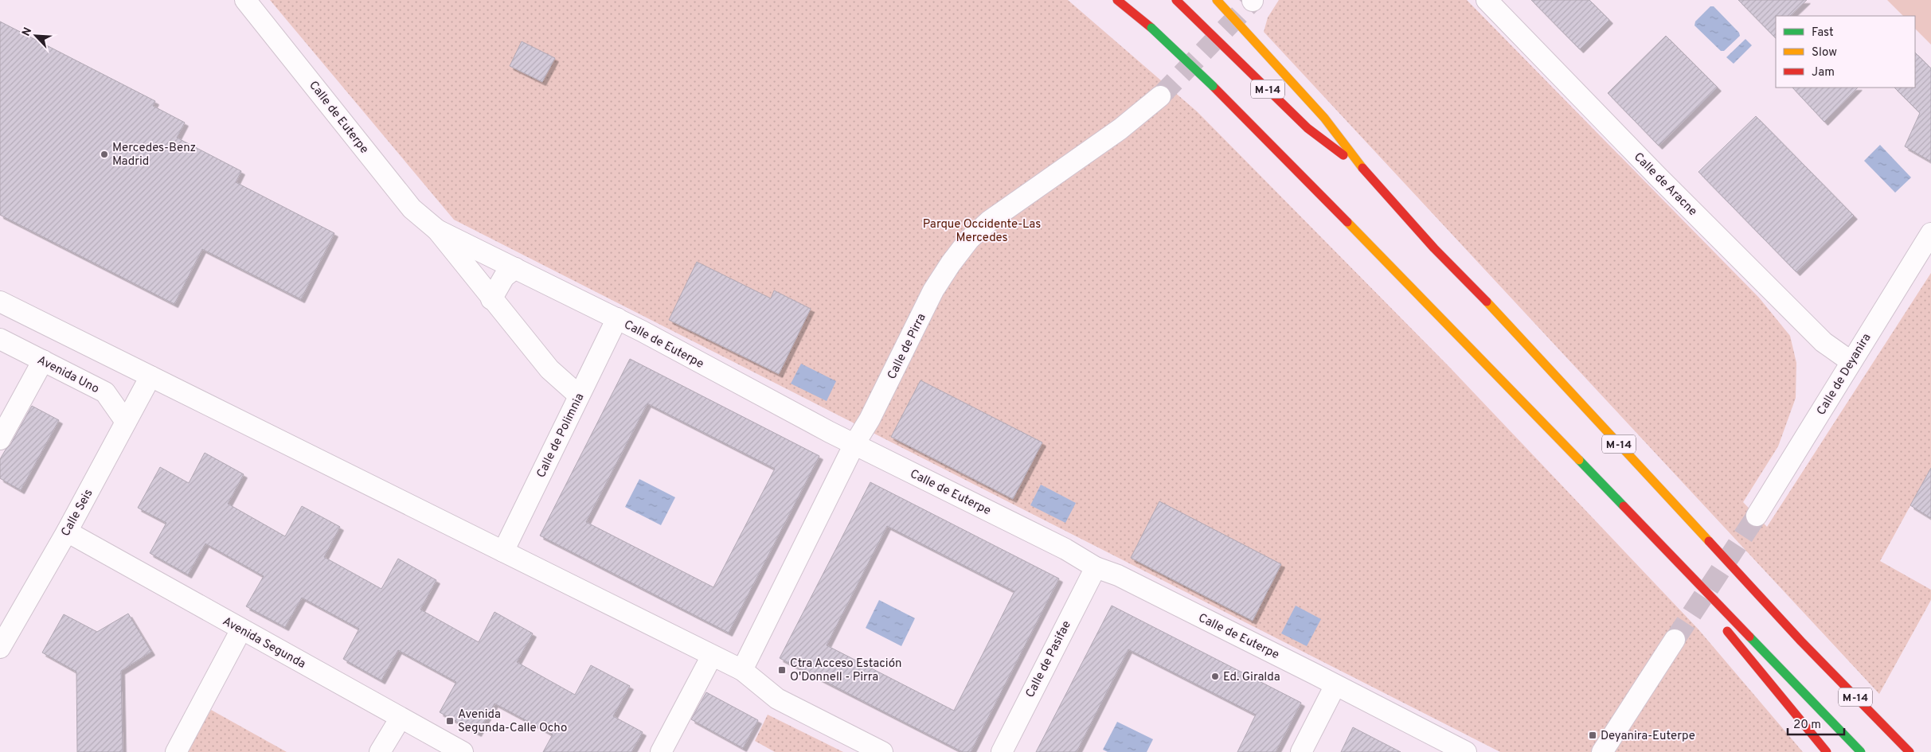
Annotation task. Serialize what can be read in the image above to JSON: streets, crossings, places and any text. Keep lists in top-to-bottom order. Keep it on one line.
{"streets":{"highway":["M-14"],"street":["Calle de Euterpe","Calle de Aracne","Calle de Pirra","Avenida Uno","Calle de Deyanira","Calle de Polimnia","Calle Seis","Avenida Segunda","Calle de Pasifae"]},"crossings":[["Calle de Euterpe","Calle de Pirra"],["Calle de Euterpe","Calle de Polimnia"],["Calle de Euterpe","Calle de Pasifae"],["Calle de Aracne","Calle de Deyanira"],["Avenida Uno","Calle Seis"],["Calle Seis","Avenida Segunda"]],"parks":["Parque Occidente-Las Mercedes"],"places":{"other":["Mercedes-Benz Madrid","Ed. Giralda"],"transit":["Ctra Acceso Estación O'Donnell - Pirra","Avenida Segunda-Calle Ocho","Deyanira-Euterpe"]},"legend":["Fast","Slow","Jam"],"scale_bar":"20 m","north":"top left"}
